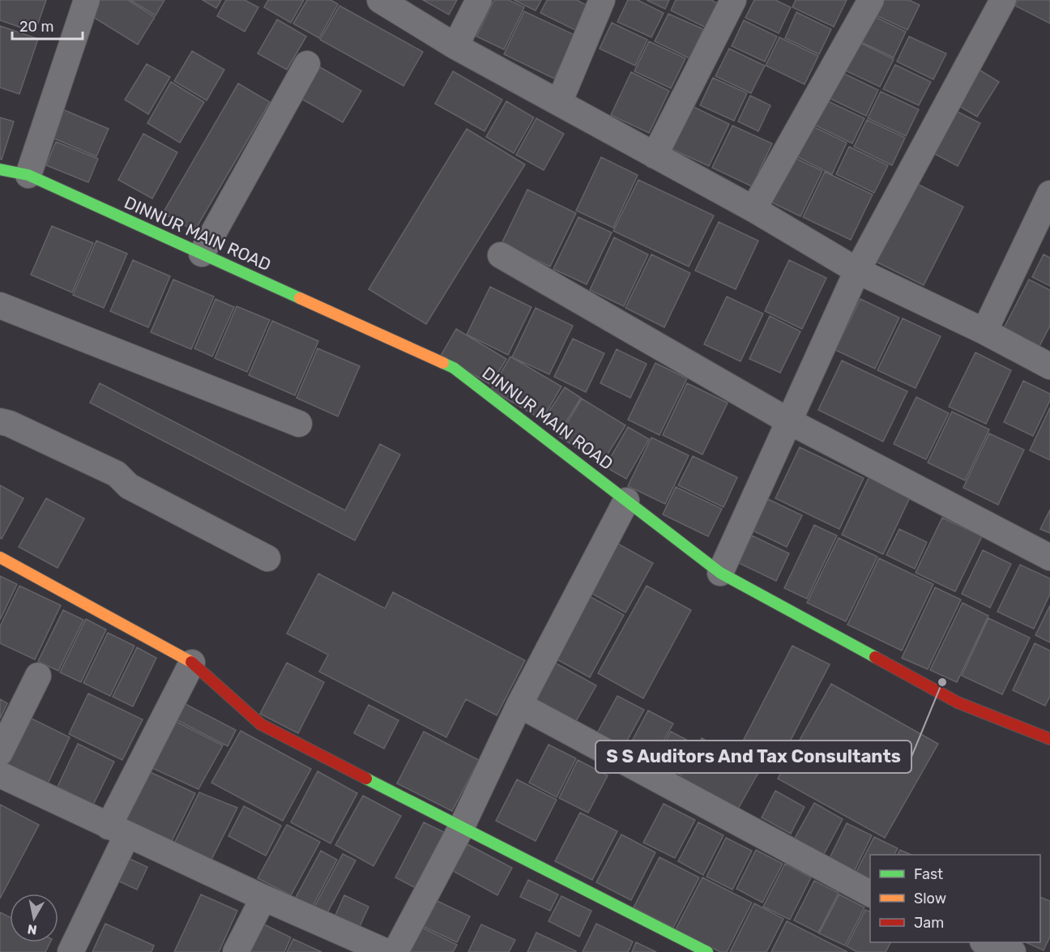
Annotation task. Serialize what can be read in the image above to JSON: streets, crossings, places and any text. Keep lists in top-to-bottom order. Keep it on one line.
{"streets":{"street":["DINNUR MAIN ROAD"]},"places":["S S Auditors And Tax Consultants"],"legend":["Fast","Slow","Jam"],"scale_bar":"20 m","north":"bottom"}
